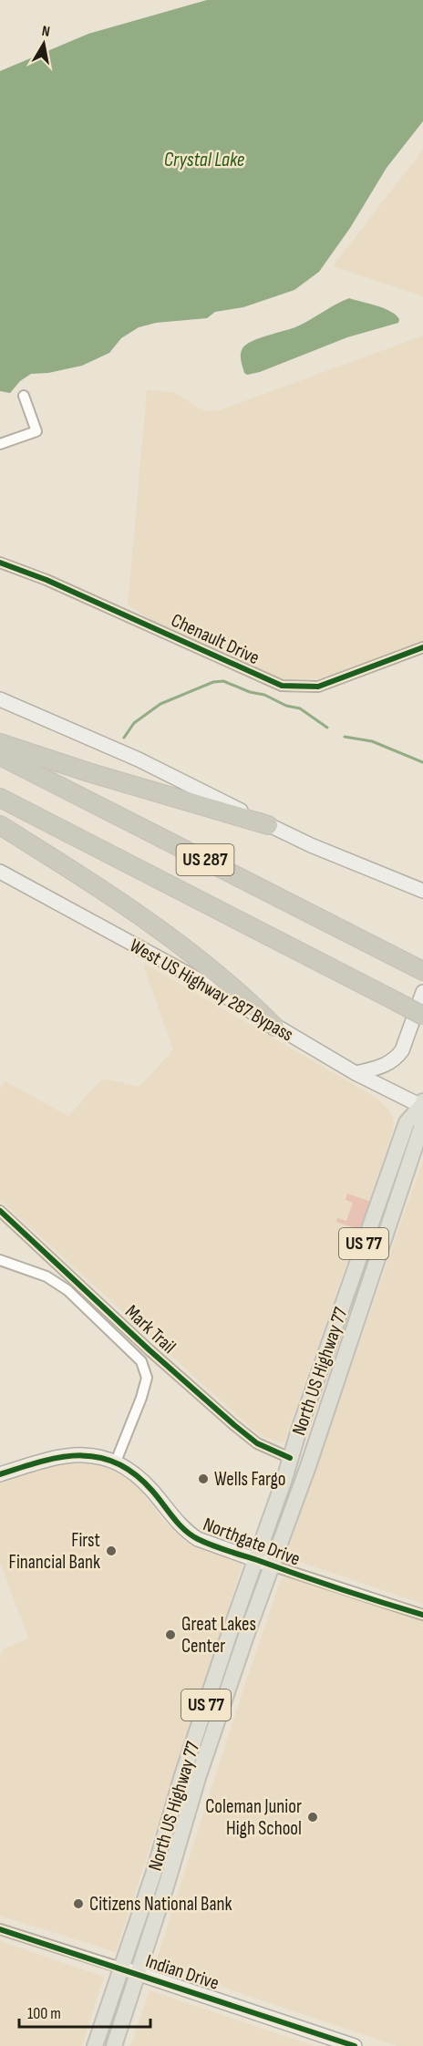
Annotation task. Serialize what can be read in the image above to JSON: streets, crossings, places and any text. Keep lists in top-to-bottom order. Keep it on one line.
{"streets":{"highway":["US 287"],"main road":["West US Highway 287 Bypass","US 77","North US Highway 77","Northgate Drive","Indian Drive"],"street":["Chenault Drive","Mark Trail"]},"crossings":[["West US Highway 287 Bypass","North US Highway 77"],["Mark Trail","North US Highway 77"],["North US Highway 77","Northgate Drive"],["North US Highway 77","Indian Drive"]],"water":["Crystal Lake"],"places":["Wells Fargo","First Financial Bank","Great Lakes Center","Coleman Junior High School","Citizens National Bank"],"scale_bar":"100 m","north":"top"}
